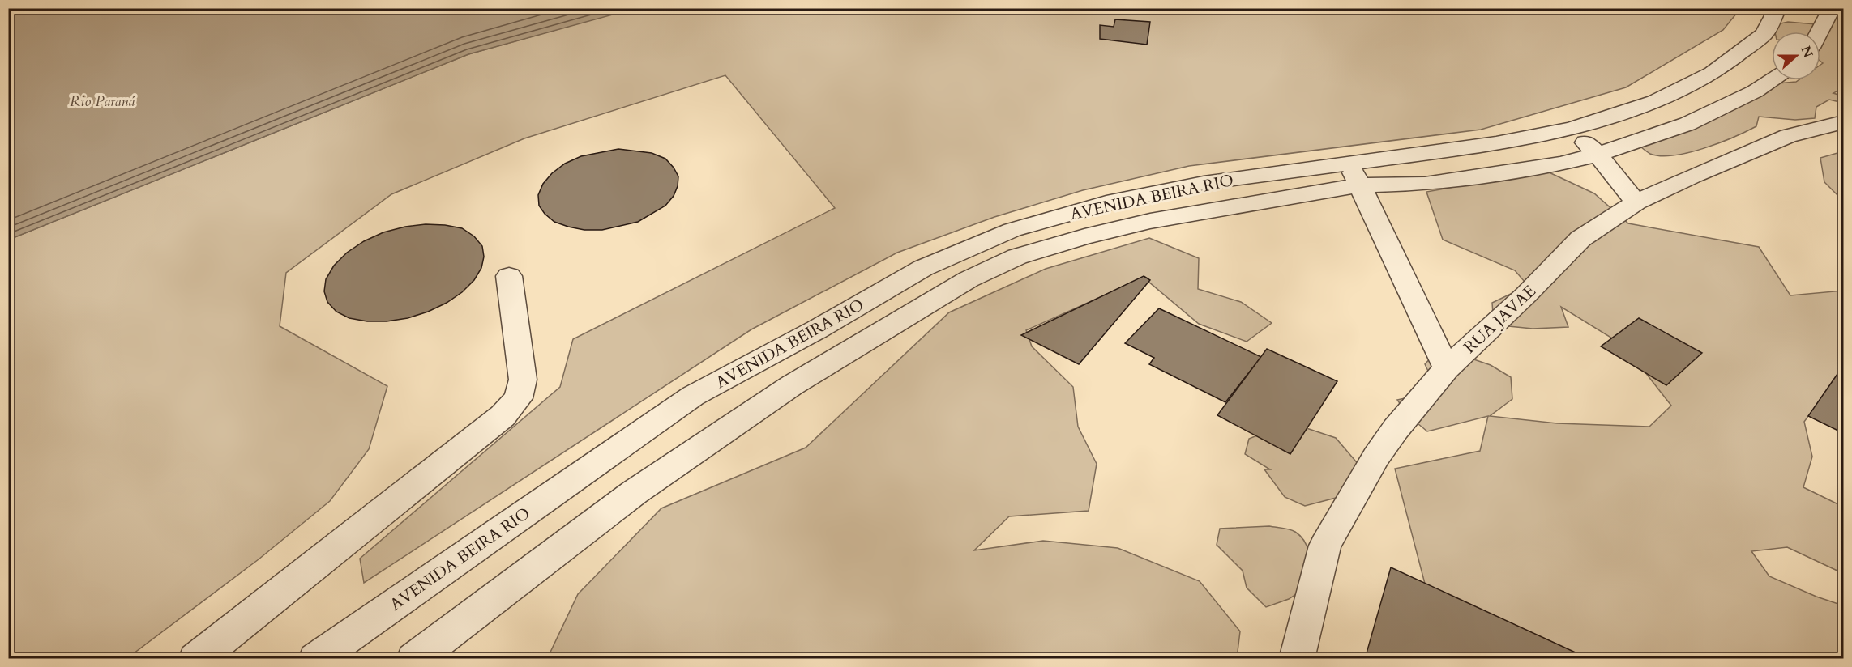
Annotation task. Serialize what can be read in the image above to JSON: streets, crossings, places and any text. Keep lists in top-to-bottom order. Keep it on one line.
{"streets":{"street":["AVENIDA BEIRA RIO","RUA JAVAE"]},"water":["Rio Paraná"],"north":"right"}
